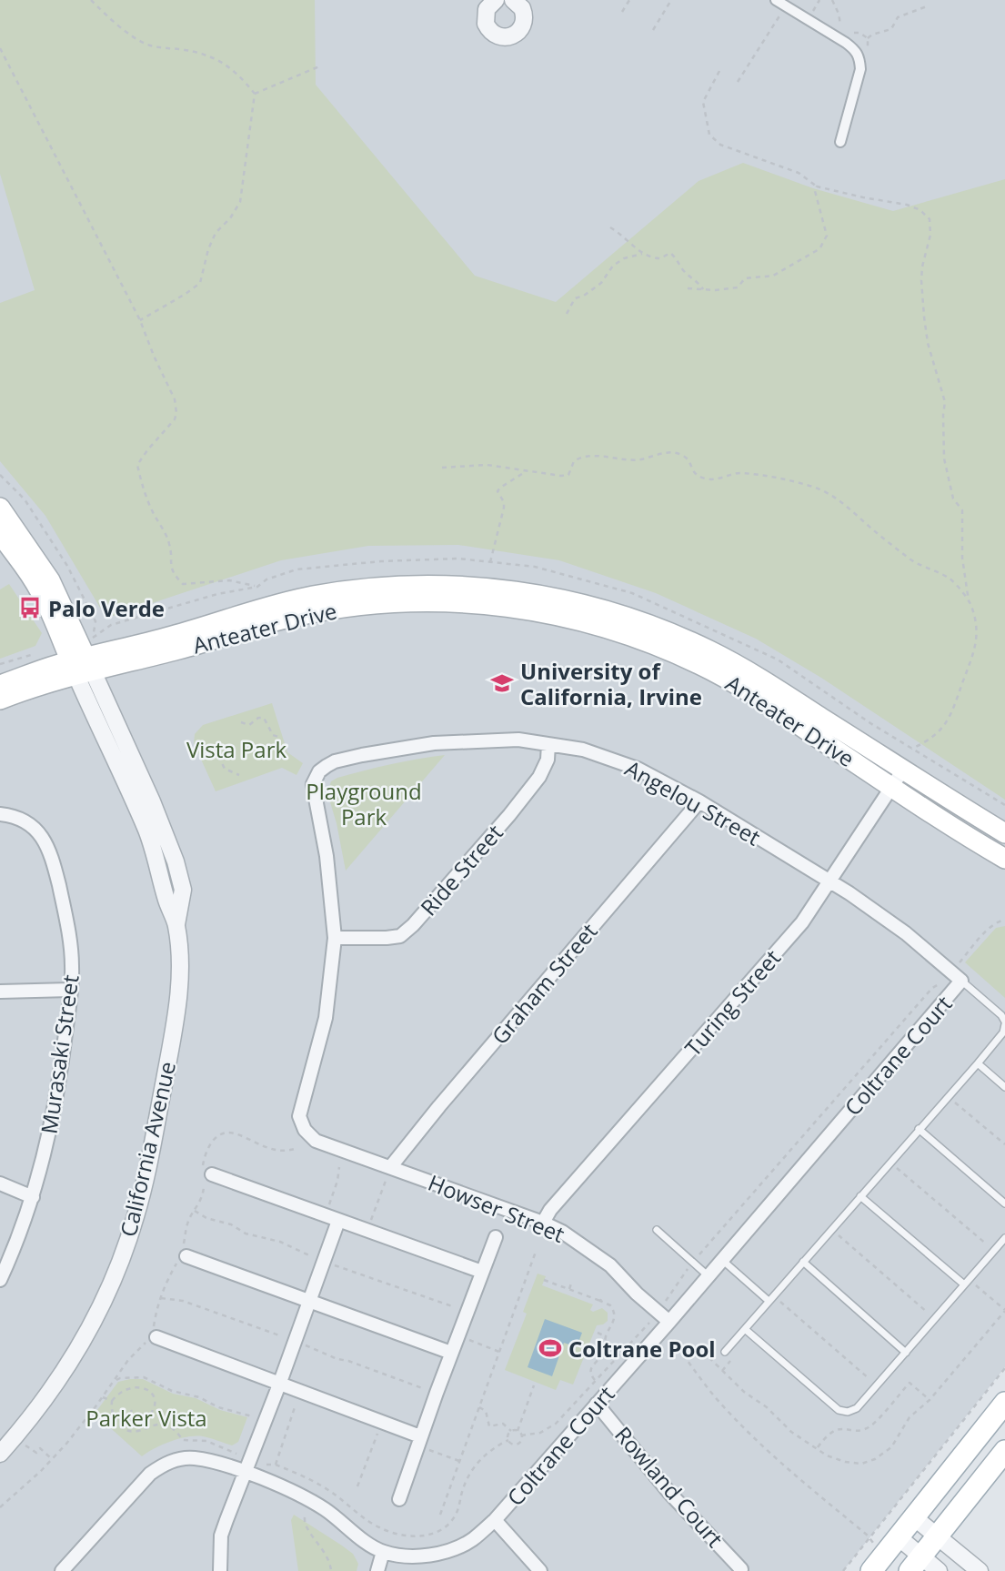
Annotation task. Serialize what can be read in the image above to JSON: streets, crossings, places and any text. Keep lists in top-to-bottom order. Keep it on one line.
{"streets":{"main road":["Anteater Drive","California Avenue"],"street":["Angelou Street","Ride Street","Graham Street","Turing Street","Murasaki Street","Coltrane Court","Howser Street","Rowland Court"]},"crossings":[["Anteater Drive","Turing Street"],["Anteater Drive","California Avenue"],["Angelou Street","Ride Street"],["Angelou Street","Graham Street"],["Angelou Street","Turing Street"],["Angelou Street","Coltrane Court"],["Angelou Street","Howser Street"],["Ride Street","Howser Street"],["Graham Street","Howser Street"],["Turing Street","Howser Street"],["Coltrane Court","Howser Street"],["Coltrane Court","Rowland Court"]],"parks":["Vista Park","Playground Park","Parker Vista"],"places":{"bus stop":["Palo Verde"],"school or university":["University of California, Irvine"],"sports":["Coltrane Pool"]}}
